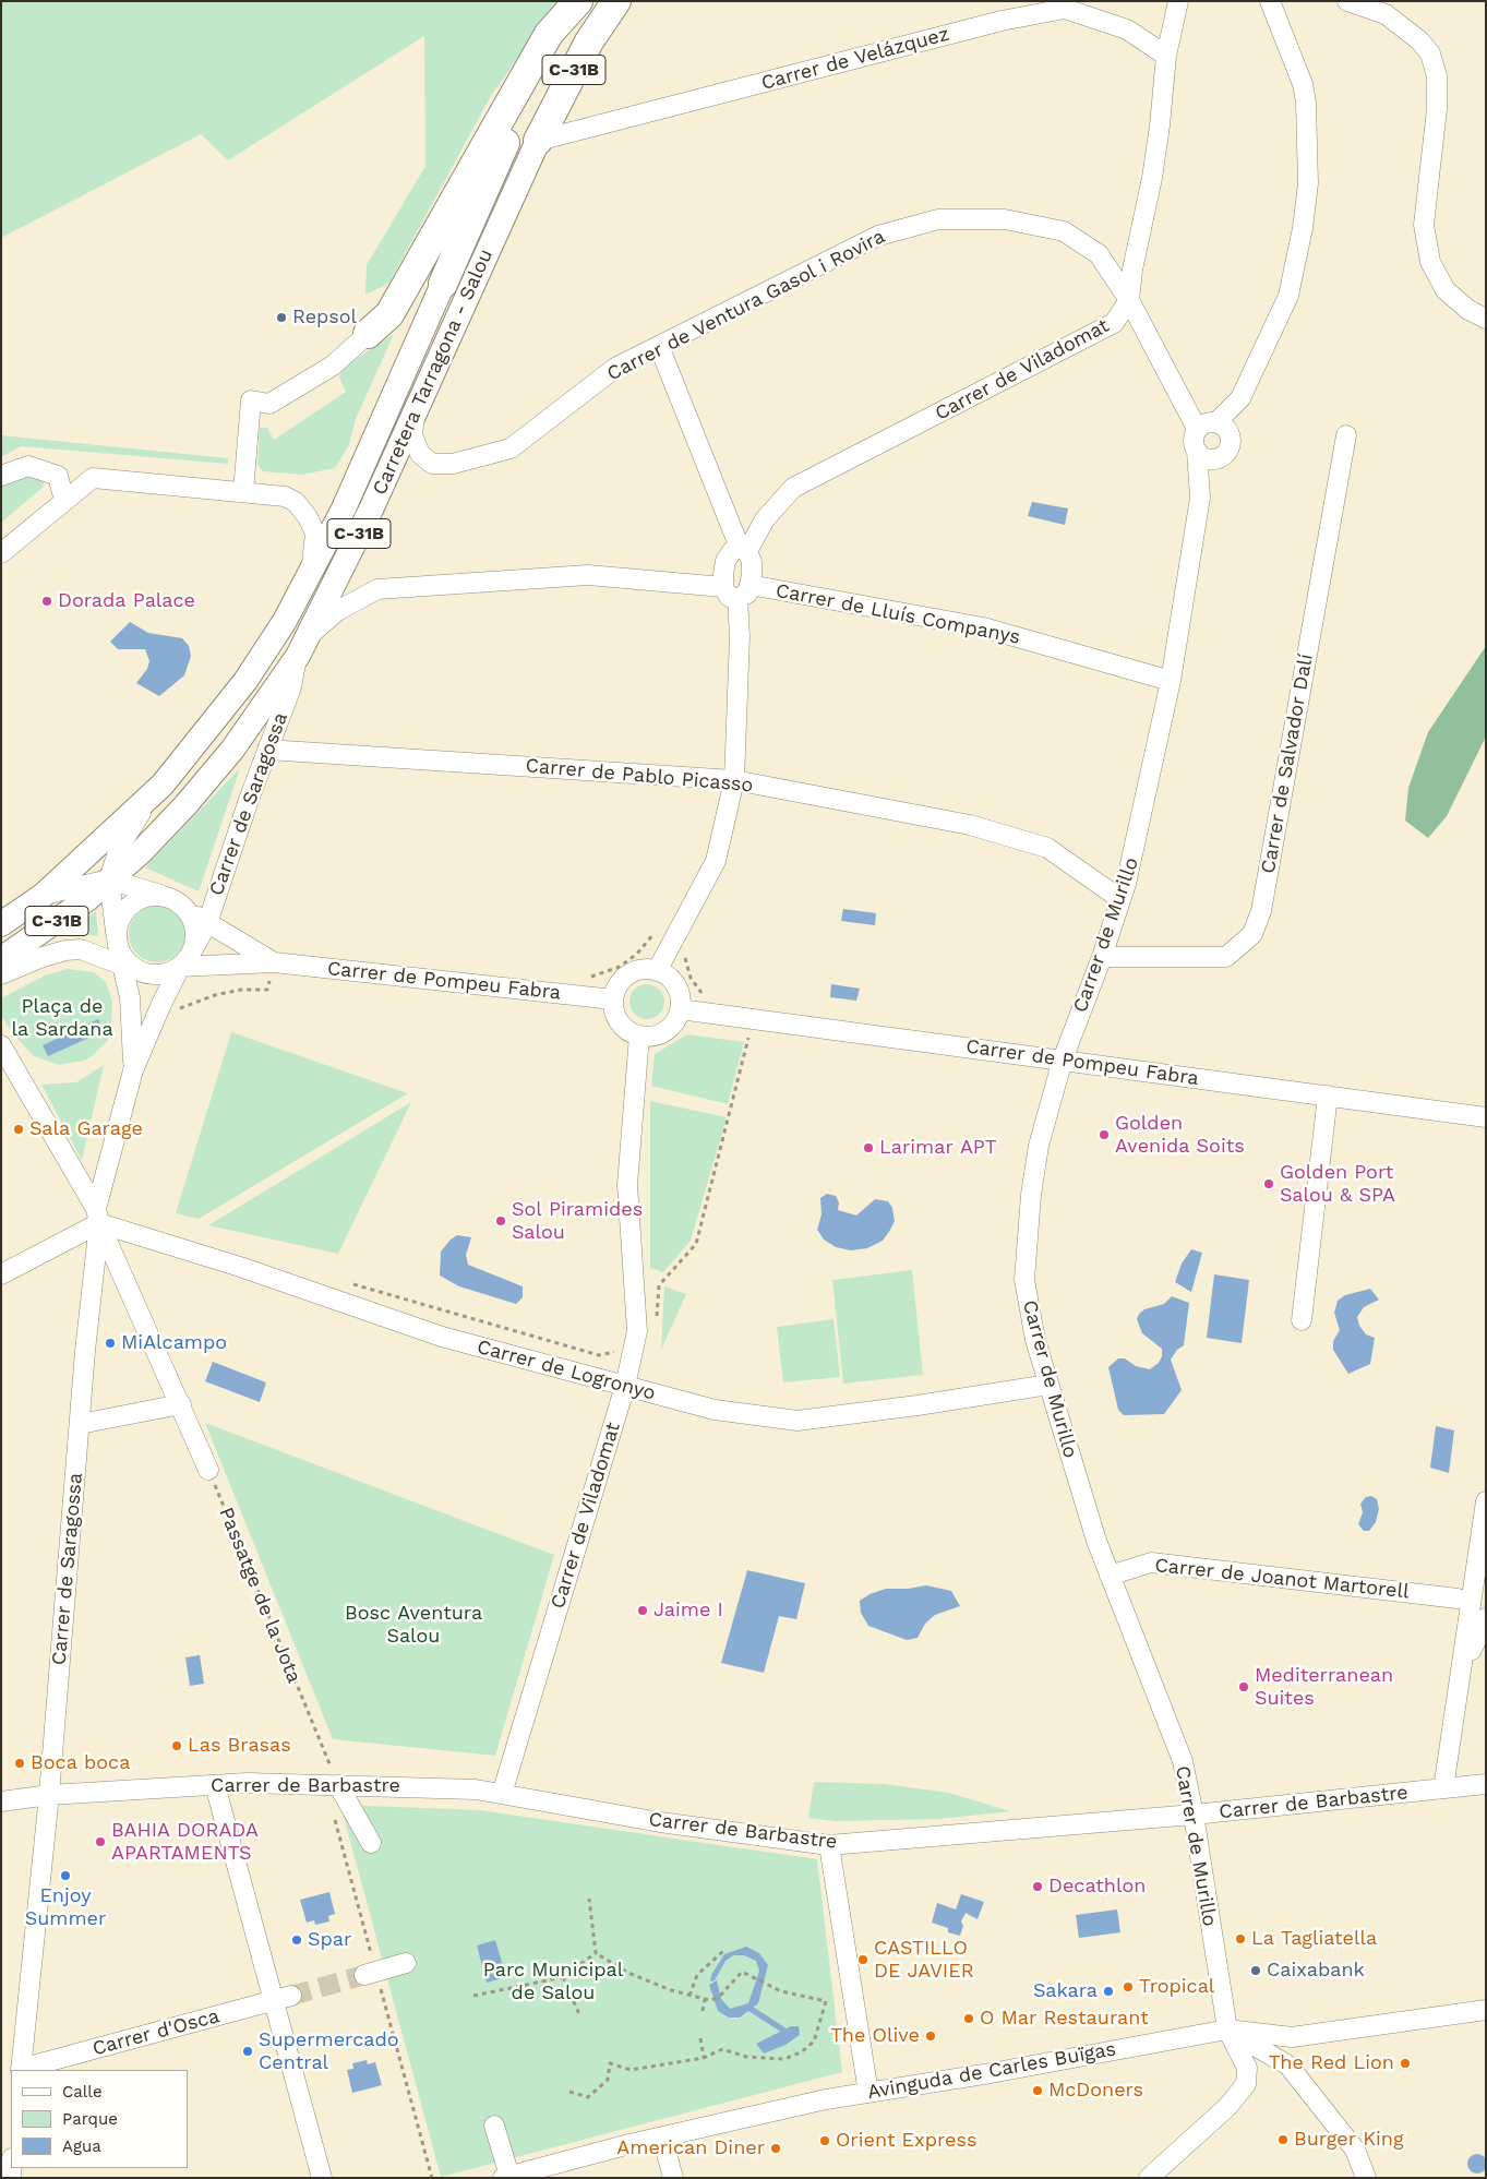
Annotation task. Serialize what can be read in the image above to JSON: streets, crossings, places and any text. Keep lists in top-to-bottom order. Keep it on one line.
{"streets":{"highway":["C-31B","Carretera Tarragona - Salou"],"street":["Carrer de Velázquez","Carrer de Ventura Gasol i Rovira","Carrer de Viladomat","Carrer de Lluís Companys","Carrer de Salvador Dalí","Carrer de Pablo Picasso","Carrer de Saragossa","Carrer de Murillo","Carrer de Pompeu Fabra","Carrer de Logronyo","Carrer de Joanot Martorell","Carrer de Barbastre","Carrer d'Osca","Avinguda de Carles Buïgas"],"path":["Passatge de la Jota"]},"crossings":[["Carrer de Velázquez","Carrer de Viladomat"],["Carrer de Velázquez","Carretera Tarragona - Salou"],["Carrer de Ventura Gasol i Rovira","Carrer de Viladomat"],["Carrer de Ventura Gasol i Rovira","Carretera Tarragona - Salou"],["Carrer de Ventura Gasol i Rovira","Carrer de Murillo"],["Carrer de Viladomat","Carrer de Lluís Companys"],["Carrer de Viladomat","Carrer de Pompeu Fabra"],["Carrer de Viladomat","Carrer de Logronyo"],["Carrer de Viladomat","Carrer de Barbastre"],["Carretera Tarragona - Salou","Carrer de Lluís Companys"],["Carretera Tarragona - Salou","Carrer de Saragossa"],["Carrer de Lluís Companys","Carrer de Saragossa"],["Carrer de Lluís Companys","Carrer de Murillo"],["Carrer de Salvador Dalí","Carrer de Murillo"],["Carrer de Pablo Picasso","Carrer de Saragossa"],["Carrer de Pablo Picasso","Carrer de Murillo"],["Carrer de Saragossa","Carrer de Pompeu Fabra"],["Carrer de Saragossa","Carrer de Logronyo"],["Carrer de Saragossa","Carrer de Barbastre"],["Carrer de Saragossa","Carrer d'Osca"],["Carrer de Murillo","Carrer de Pompeu Fabra"],["Carrer de Murillo","Carrer de Logronyo"],["Carrer de Murillo","Carrer de Joanot Martorell"],["Carrer de Murillo","Carrer de Barbastre"],["Carrer de Murillo","Avinguda de Carles Buïgas"],["Passatge de la Jota","Carrer de Barbastre"]],"parks":["Plaça de la Sardana","Bosc Aventura Salou","Parc Municipal de Salou"],"places":["Repsol","Dorada Palace","Sala Garage","Golden Avenida Soits","Larimar APT","Golden Port Salou & SPA","Sol Piramides Salou","MiAlcampo","Jaime I","Mediterranean Suites","Las Brasas","Boca boca","BAHIA DORADA APARTAMENTS","Enjoy Summer","Decathlon","La Tagliatella","Spar","CASTILLO DE JAVIER","Caixabank","Tropical","Sakara","O Mar Restaurant","The Olive","Supermercado Central","The Red Lion","McDoners","Burger King","Orient Express","American Diner"],"legend":["Calle","Parque","Agua"]}
